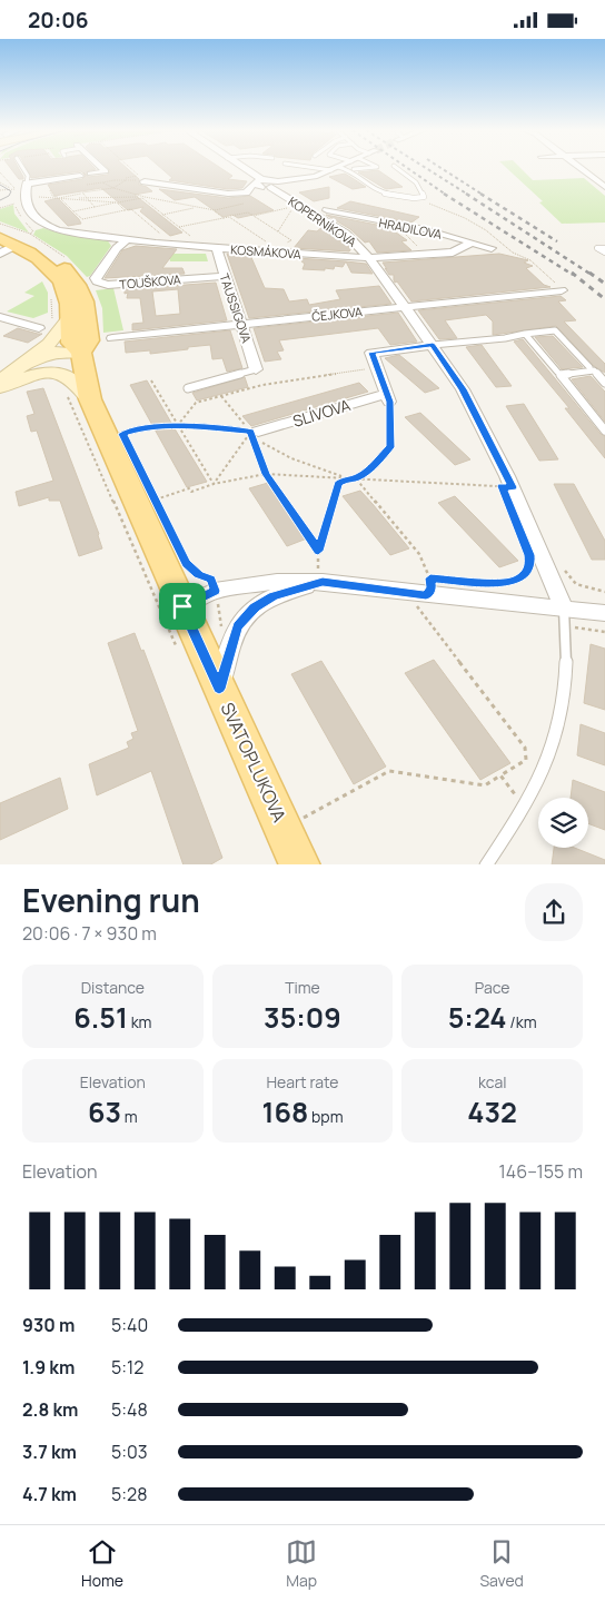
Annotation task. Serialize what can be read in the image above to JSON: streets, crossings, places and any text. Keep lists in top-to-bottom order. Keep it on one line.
{"streets":{"main road":["SVATOPLUKOVA"],"street":["KOPERNÍKOVA","HRADILOVA","KOSMÁKOVA","TOUŠKOVA","TAUSSIGOVA","ČEJKOVA","SLÍVOVA"]},"crossings":[["KOPERNÍKOVA","KOSMÁKOVA"],["KOPERNÍKOVA","ČEJKOVA"],["HRADILOVA","KOSMÁKOVA"],["KOSMÁKOVA","TOUŠKOVA"],["KOSMÁKOVA","TAUSSIGOVA"],["TOUŠKOVA","TAUSSIGOVA"],["TAUSSIGOVA","ČEJKOVA"]],"page":{"status":"20:06","heading":["Evening run","20:06 · 7 × 930 m"],"stats":[["Distance","6.51 km"],["Time","35:09"],["Pace","5:24 /km"],["Elevation","63 m"],["Heart rate","168 bpm"],["kcal","432"]],"chart":["Elevation","146–155 m"],"list":[{"name":"930 m","note":"5:40"},{"name":"1.9 km","note":"5:12"},{"name":"2.8 km","note":"5:48"},{"name":"3.7 km","note":"5:03"},{"name":"4.7 km","note":"5:28"}],"tabs":["Home","Map","Saved"]}}
